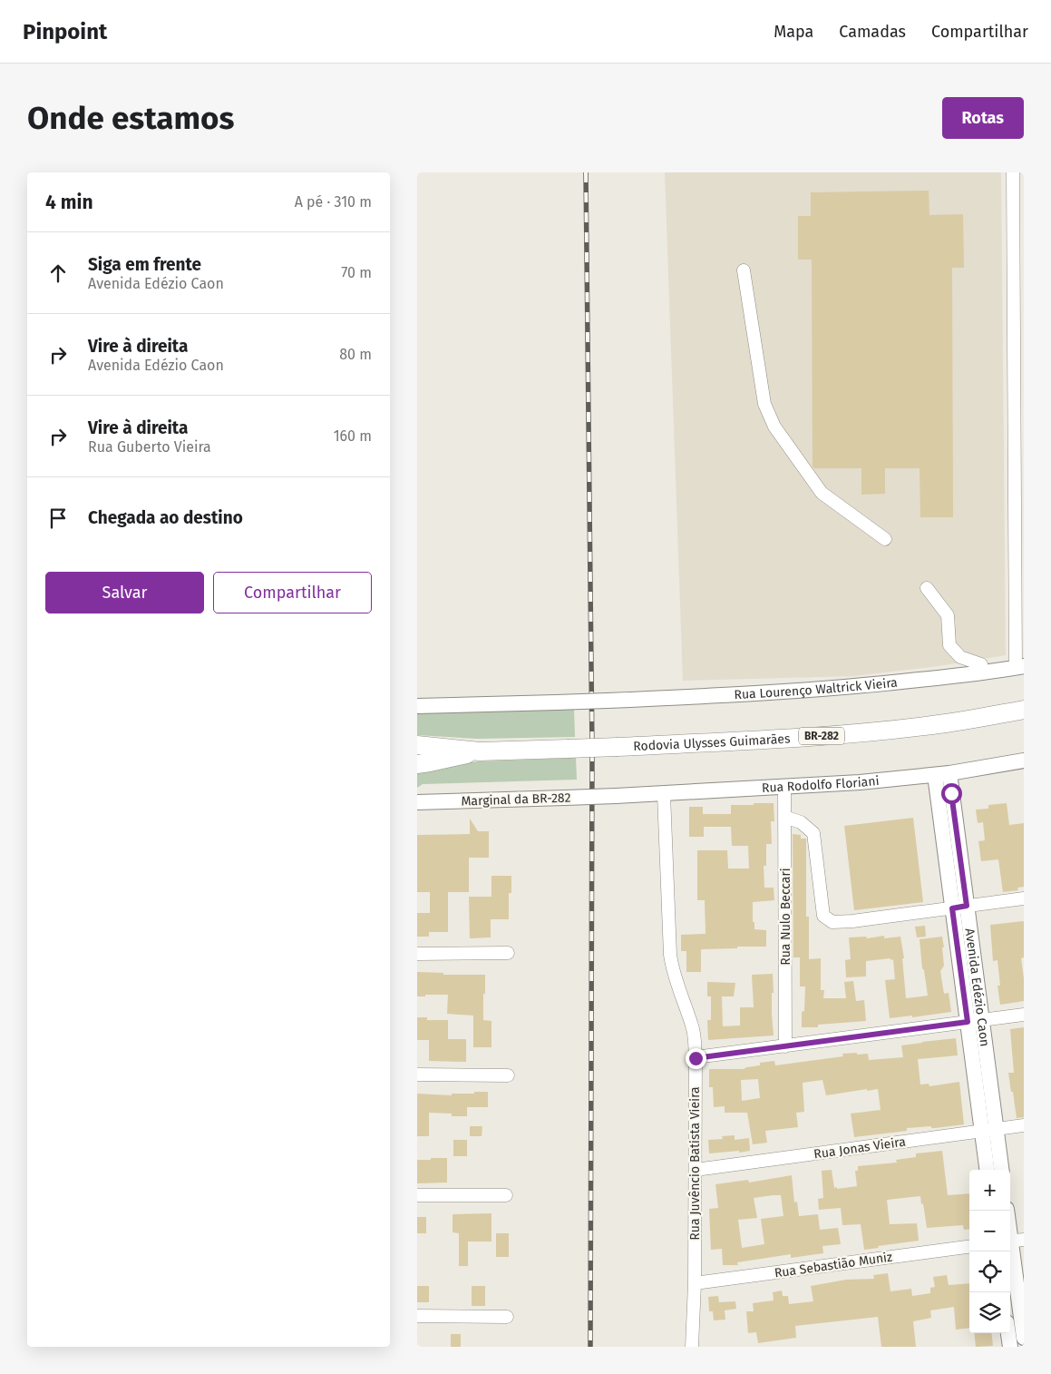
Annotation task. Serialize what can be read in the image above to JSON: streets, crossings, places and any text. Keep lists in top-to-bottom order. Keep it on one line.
{"streets":{"highway":["BR-282","Rodovia Ulysses Guimarães"],"main road":["Rua Lourenço Waltrick Vieira","Rua Rodolfo Floriani","Marginal da BR-282","Avenida Edézio Caon"],"street":["Rua Nulo Beccari","Rua Jonas Vieira","Rua Juvêncio Batista Vieira","Rua Sebastião Muniz"]},"crossings":[["Rua Rodolfo Floriani","Marginal da BR-282"],["Rua Rodolfo Floriani","Rua Nulo Beccari"],["Rua Rodolfo Floriani","Avenida Edézio Caon"],["Rua Rodolfo Floriani","Rua Juvêncio Batista Vieira"],["Avenida Edézio Caon","Rua Jonas Vieira"],["Rua Jonas Vieira","Rua Juvêncio Batista Vieira"],["Rua Juvêncio Batista Vieira","Rua Sebastião Muniz"]],"page":{"header":"Pinpoint","nav":["Mapa","Camadas","Compartilhar"],"buttons":["Rotas",["Salvar","Compartilhar"]],"title":"Onde estamos","heading":["4 min","A pé · 310 m"],"list":[["Siga em frente","Avenida Edézio Caon","70 m"],["Vire à direita","Avenida Edézio Caon","80 m"],["Vire à direita","Rua Guberto Vieira","160 m"],"Chegada ao destino"],"map_buttons":["+","−"]}}
